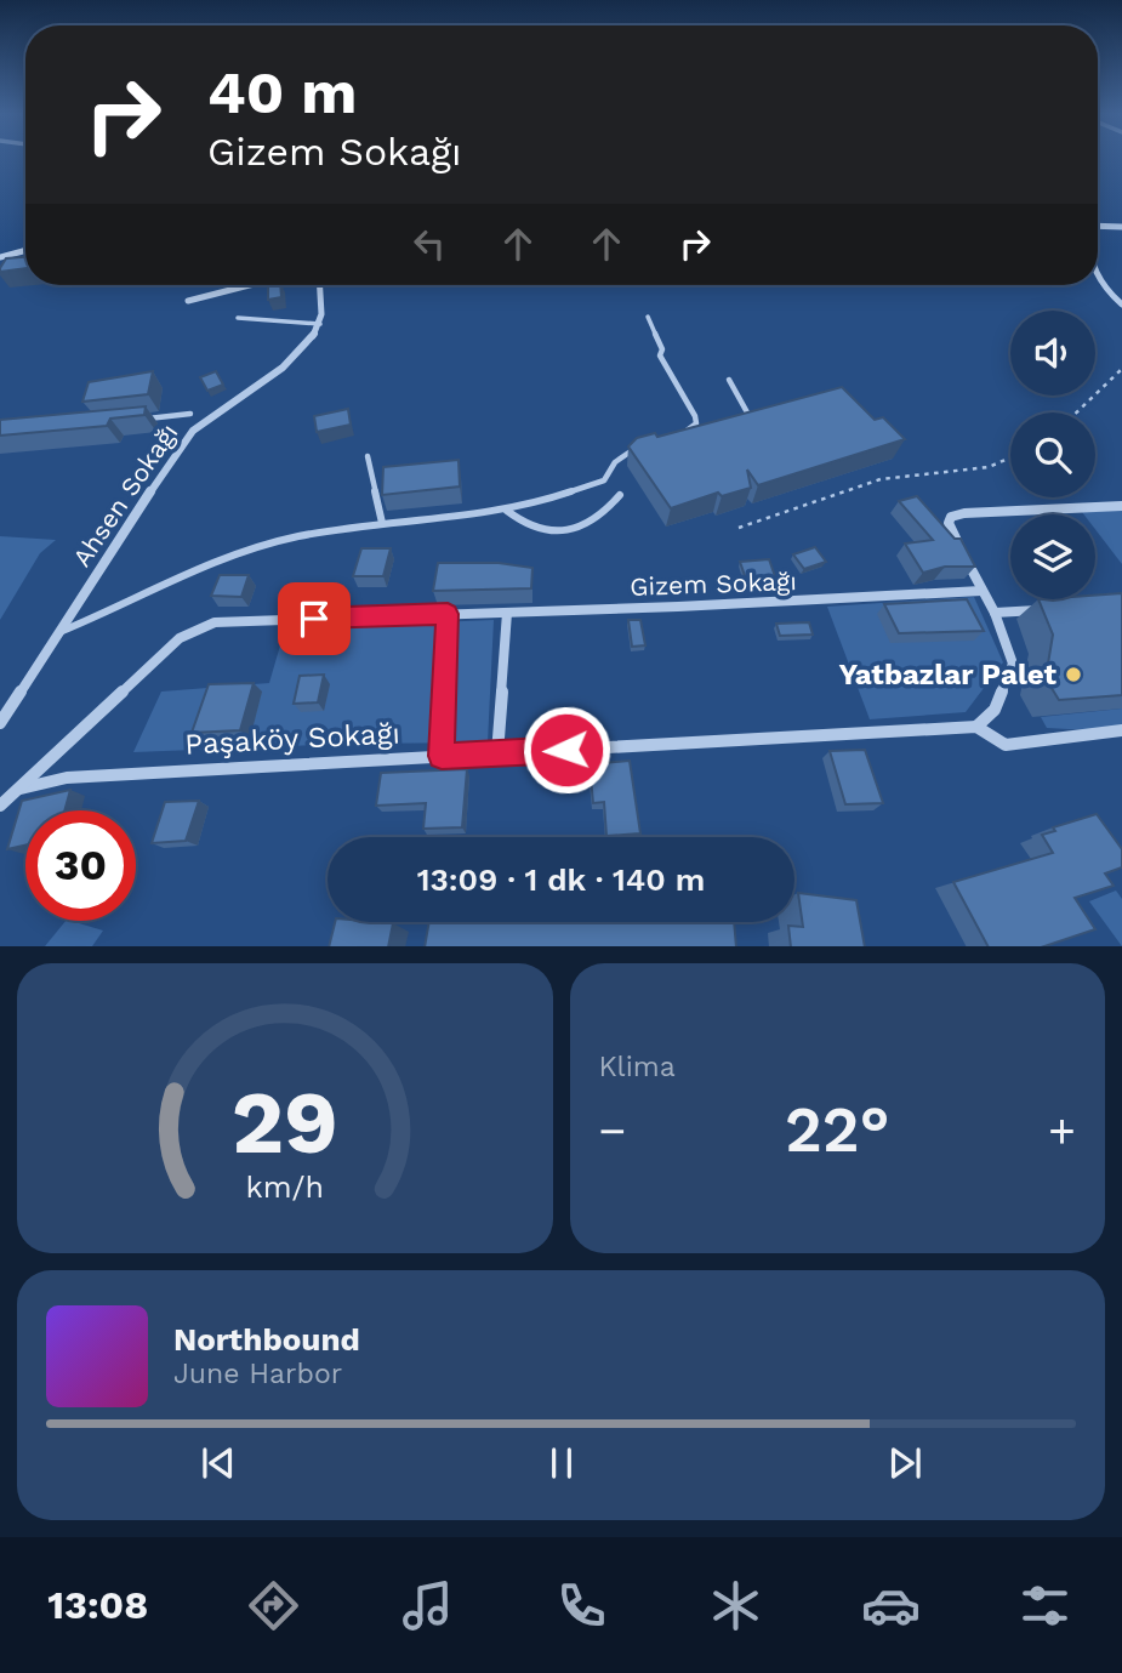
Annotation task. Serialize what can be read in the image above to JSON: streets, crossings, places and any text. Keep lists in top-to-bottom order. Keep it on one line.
{"streets":{"street":["Ahsen Sokağı","Gizem Sokağı","Paşaköy Sokağı"]},"crossings":[["Gizem Sokağı","Paşaköy Sokağı"]],"places":["Yatbazlar Palet"],"page":{"turn":["40 m","Gizem Sokağı"],"limit":"30","trip":"13:09 · 1 dk · 140 m","tile":"Klima","heat":["−","22°","+"],"song":["Northbound","June Harbor"],"tabs":"13:08","gauge":["29","km/h"]}}
